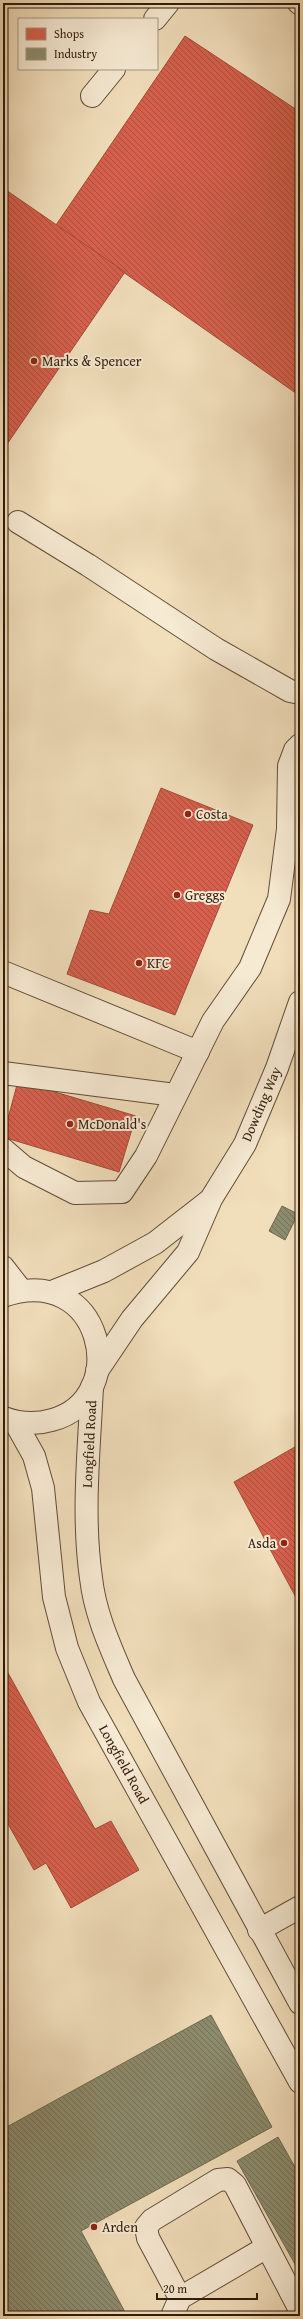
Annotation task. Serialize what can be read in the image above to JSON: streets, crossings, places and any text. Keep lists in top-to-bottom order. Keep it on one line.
{"streets":{"street":["Dowding Way","Longfield Road"]},"crossings":[["Dowding Way","Longfield Road"]],"places":["Marks & Spencer","Costa","Greggs","KFC","McDonald's","Asda","Arden"],"legend":["Shops","Industry"],"scale_bar":"20 m"}
